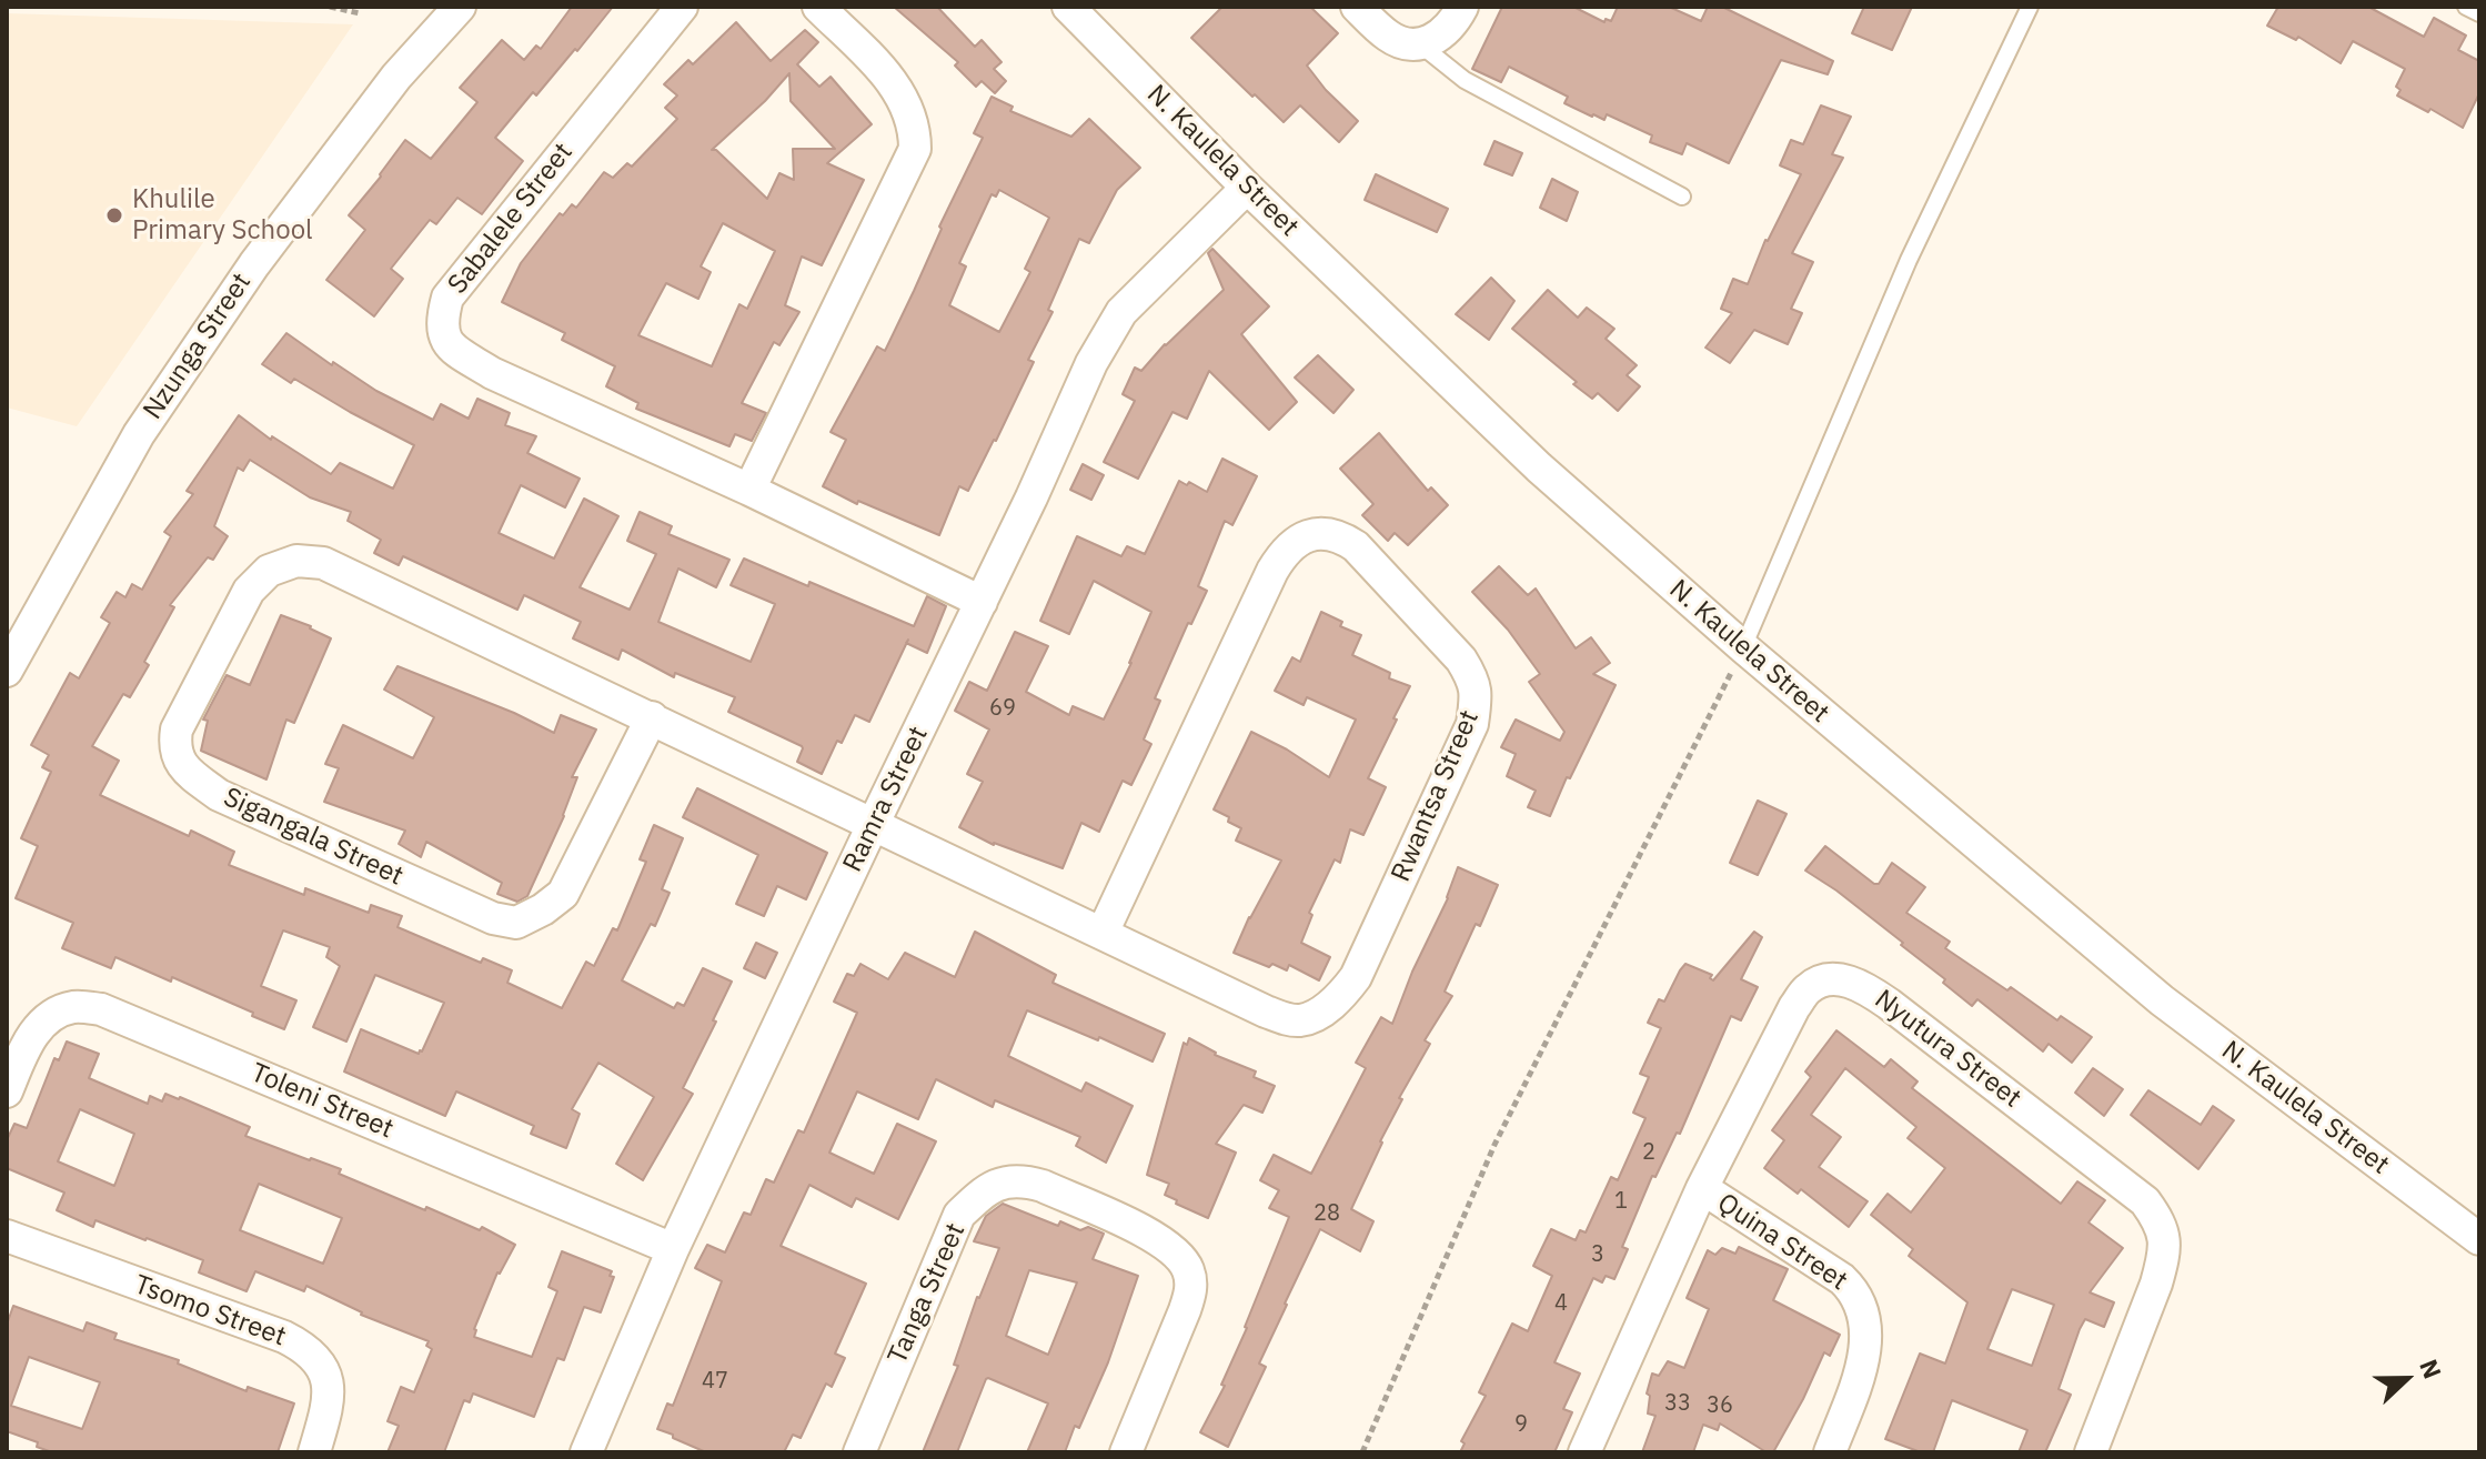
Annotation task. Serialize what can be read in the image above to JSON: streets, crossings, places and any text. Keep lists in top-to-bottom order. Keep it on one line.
{"streets":{"street":["N. Kaulela Street","Sabalele Street","Nzunga Street","Rwantsa Street","Ramra Street","Sigangala Street","Nyutura Street","Toleni Street","Quina Street","Tanga Street","Tsomo Street"]},"crossings":[["N. Kaulela Street","Ramra Street"],["Sabalele Street","Ramra Street"],["Rwantsa Street","Ramra Street"],["Rwantsa Street","Sigangala Street"],["Ramra Street","Sigangala Street"],["Ramra Street","Toleni Street"],["Nyutura Street","Quina Street"]],"places":["Khulile Primary School"],"house_numbers":["69","2","1","28","3","4","47","33","36","9"],"north":"right"}
